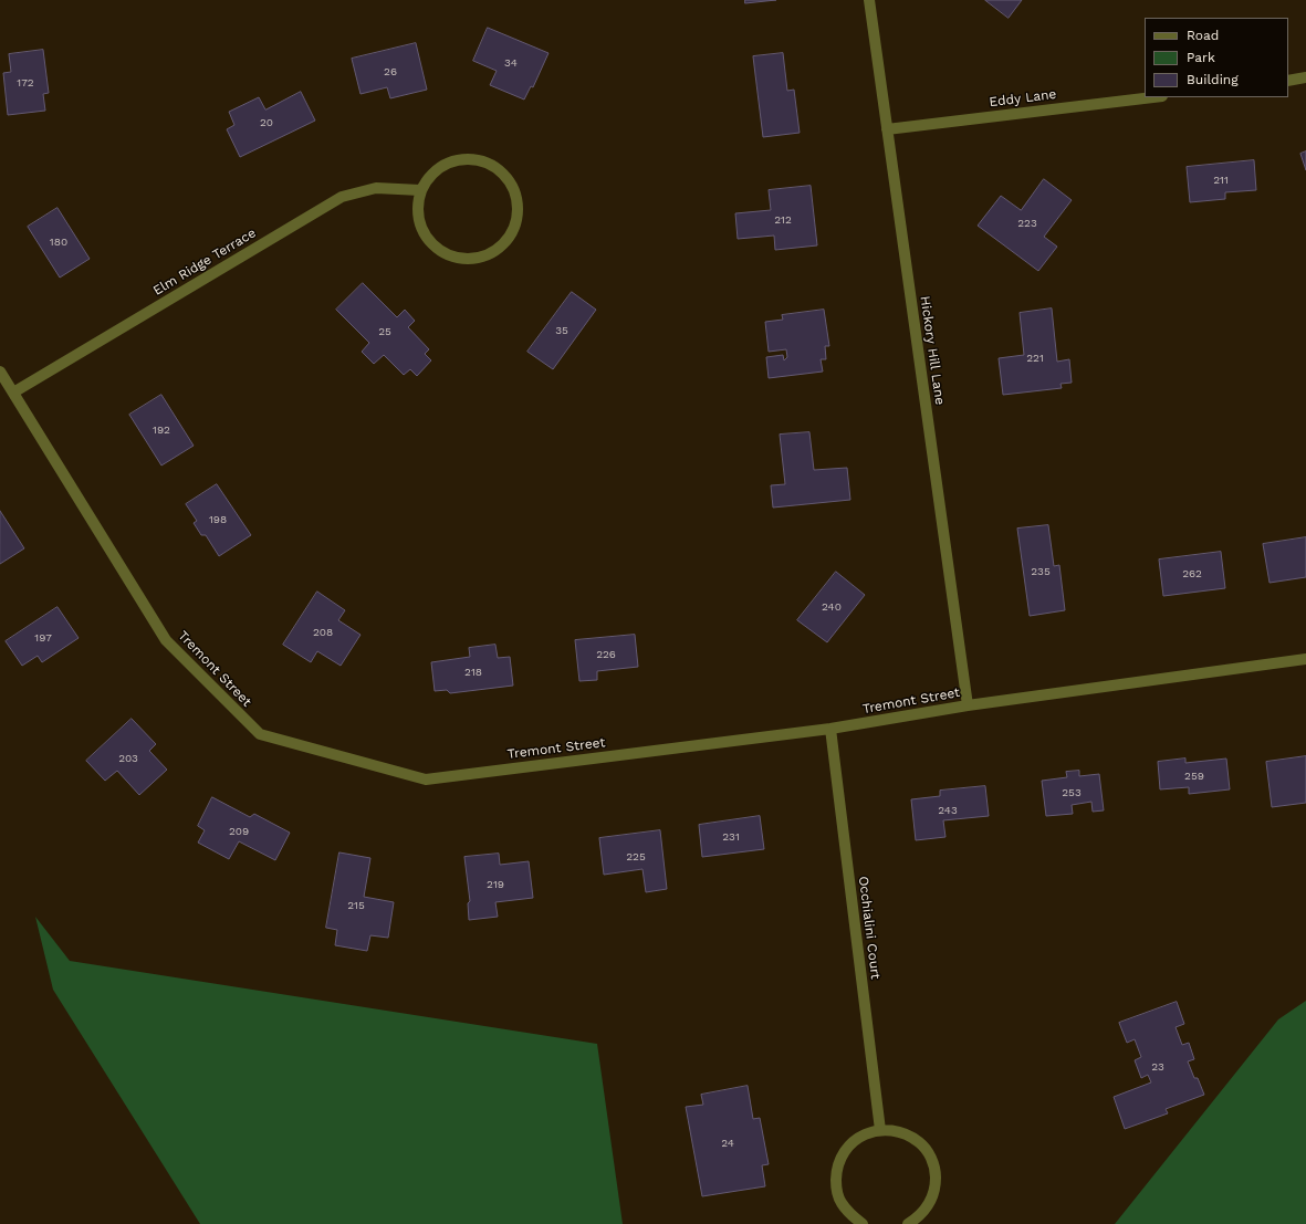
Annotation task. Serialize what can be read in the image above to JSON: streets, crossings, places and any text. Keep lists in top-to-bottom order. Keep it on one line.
{"streets":{"street":["Eddy Lane","Elm Ridge Terrace","Hickory Hill Lane","Tremont Street","Occhialini Court"]},"crossings":[["Eddy Lane","Hickory Hill Lane"],["Elm Ridge Terrace","Tremont Street"],["Hickory Hill Lane","Tremont Street"],["Tremont Street","Occhialini Court"]],"house_numbers":["34","26","172","20","211","212","223","180","35","25","221","192","198","235","262","240","208","197","226","218","203","259","253","243","209","231","225","219","215","23","24"],"legend":["Road","Park","Building"]}
